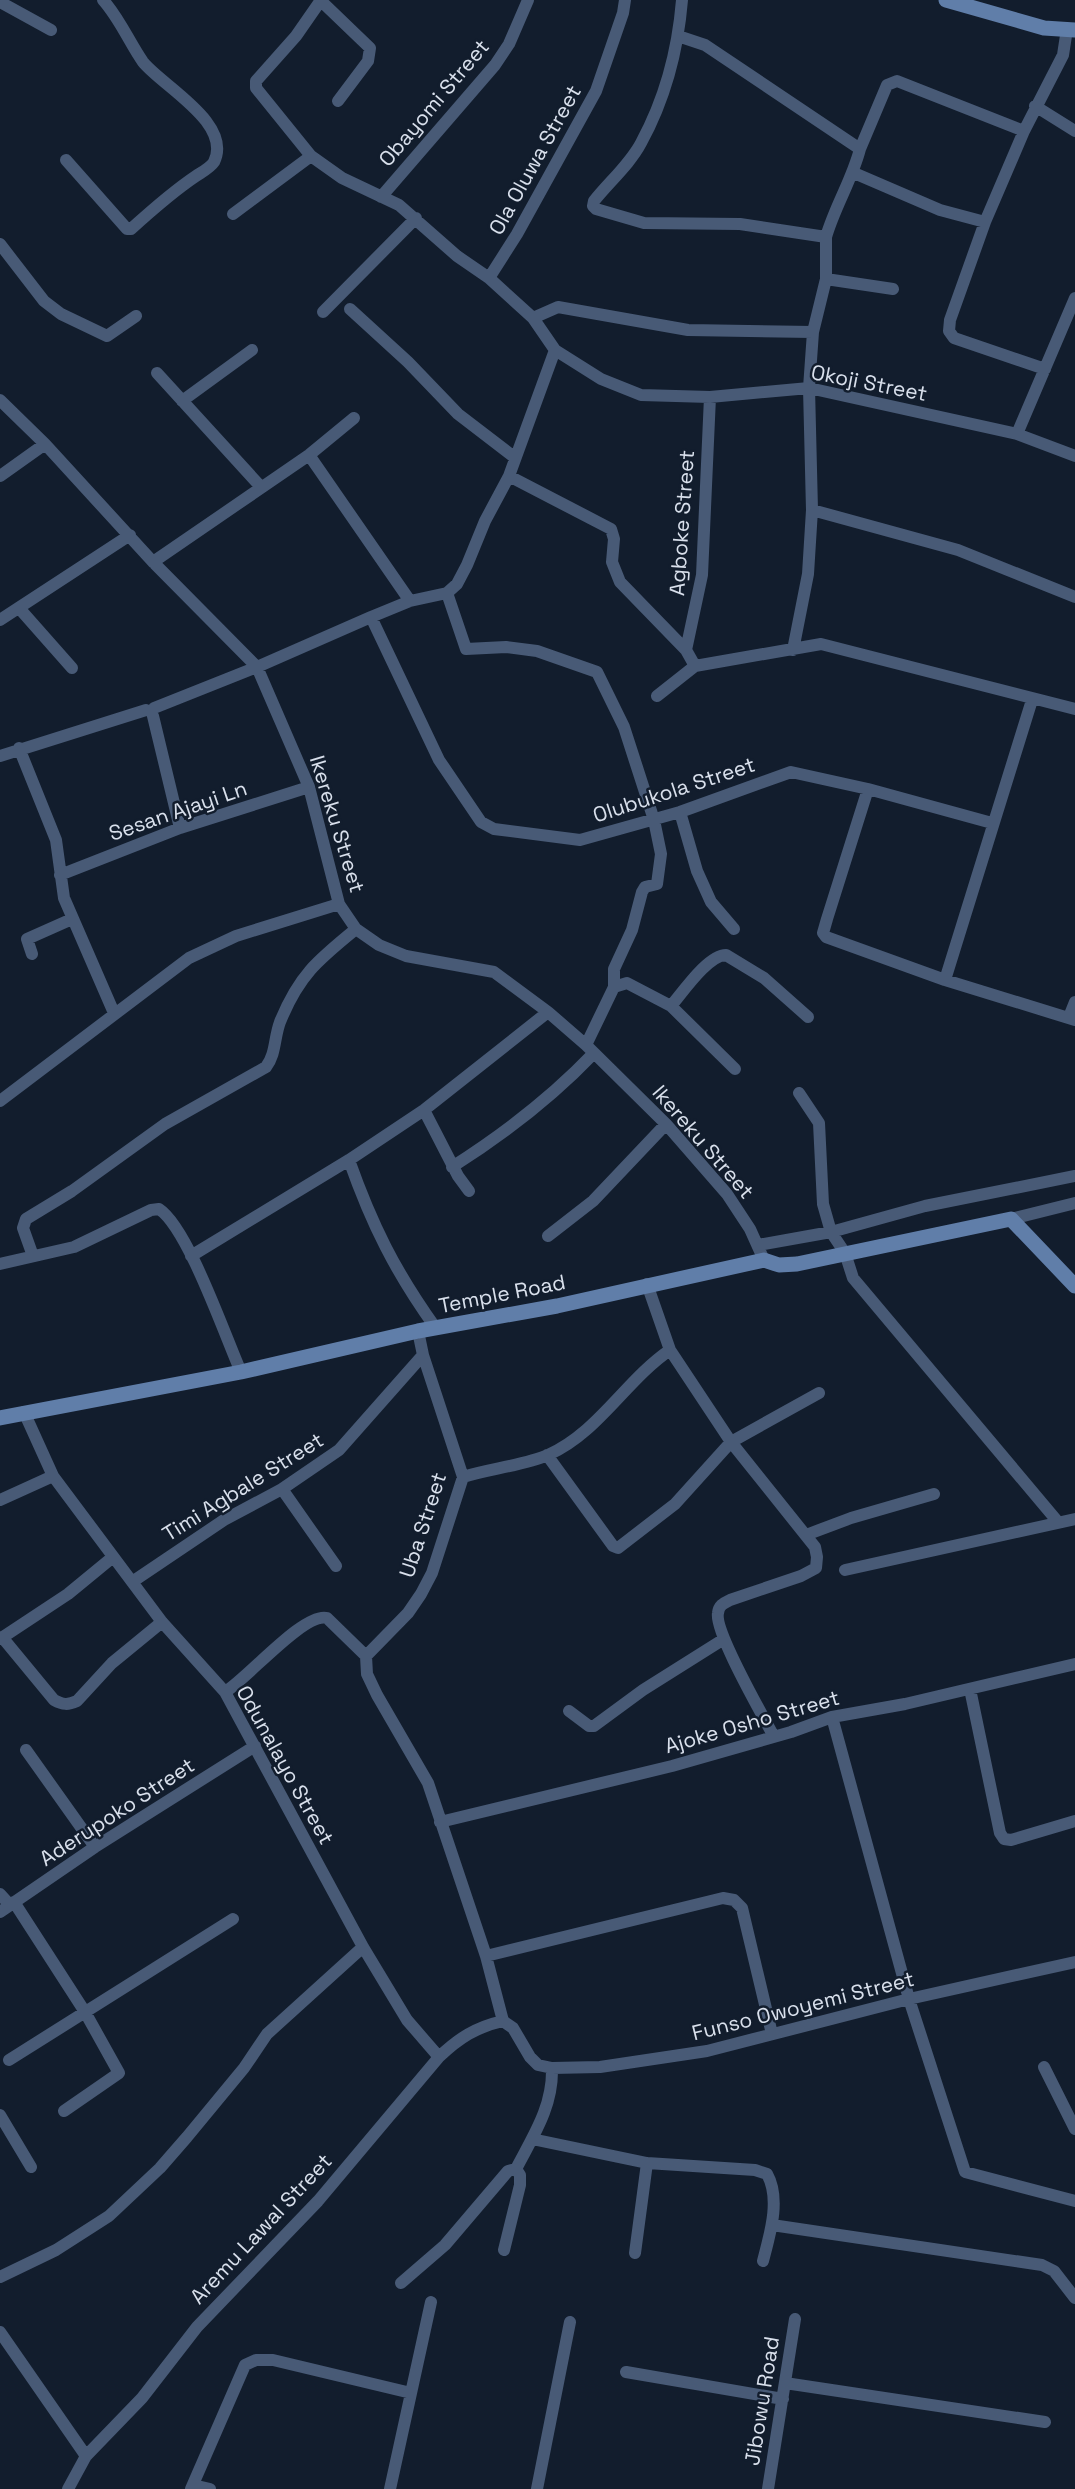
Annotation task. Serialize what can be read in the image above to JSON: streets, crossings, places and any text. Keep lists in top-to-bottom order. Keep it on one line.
{"streets":{"street":["Obayomi Street","Ola Oluwa Street","Okoji Street","Agboke Street","Olubukola Street","Sesan Ajayi Ln","Ikereku Street","Temple Road","Timi Agbale Street","Uba Street","Ajoke Osho Street","Odunalayo Street","Aderupoko Street","Funso Owoyemi Street","Aremu Lawal Street","Jibowu Road"]},"crossings":[["Okoji Street","Agboke Street"],["Sesan Ajayi Ln","Ikereku Street"],["Ikereku Street","Temple Road"],["Temple Road","Odunalayo Street"],["Timi Agbale Street","Uba Street"],["Timi Agbale Street","Odunalayo Street"],["Odunalayo Street","Aderupoko Street"],["Odunalayo Street","Aremu Lawal Street"],["Funso Owoyemi Street","Aremu Lawal Street"]]}
